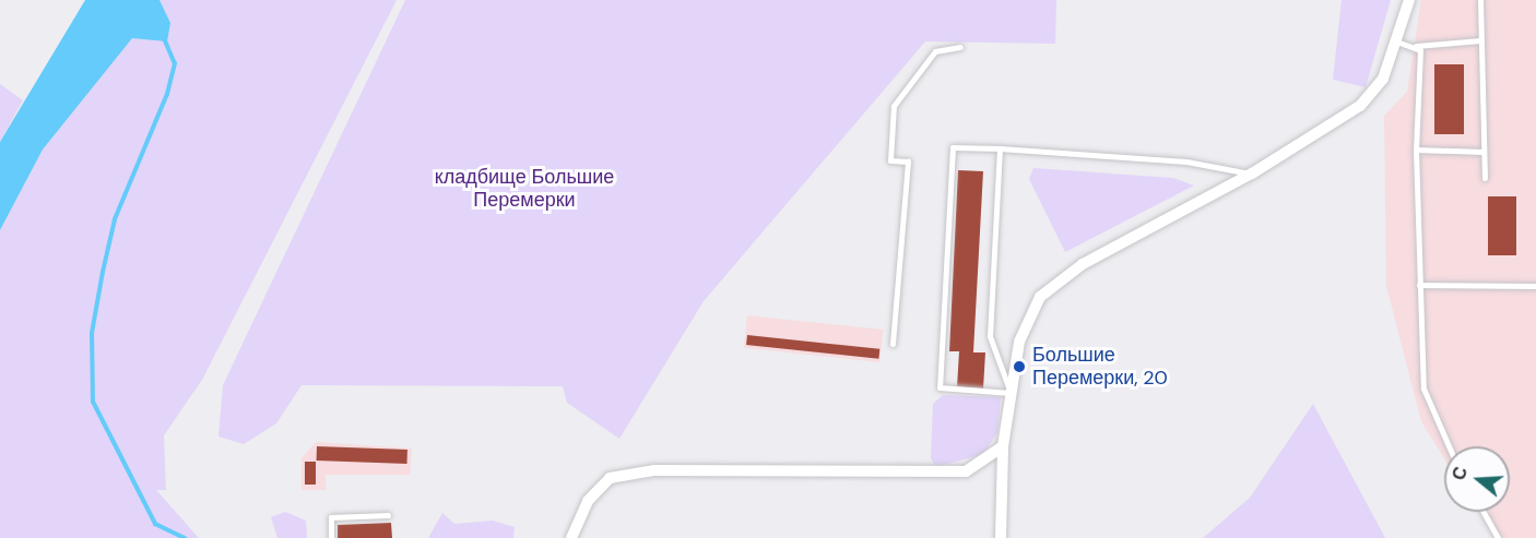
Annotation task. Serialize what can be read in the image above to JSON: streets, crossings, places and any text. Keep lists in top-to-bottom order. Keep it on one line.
{"parks":["кладбище Большие Перемерки"],"places":["Большие Перемерки, 20"],"north":"left"}
